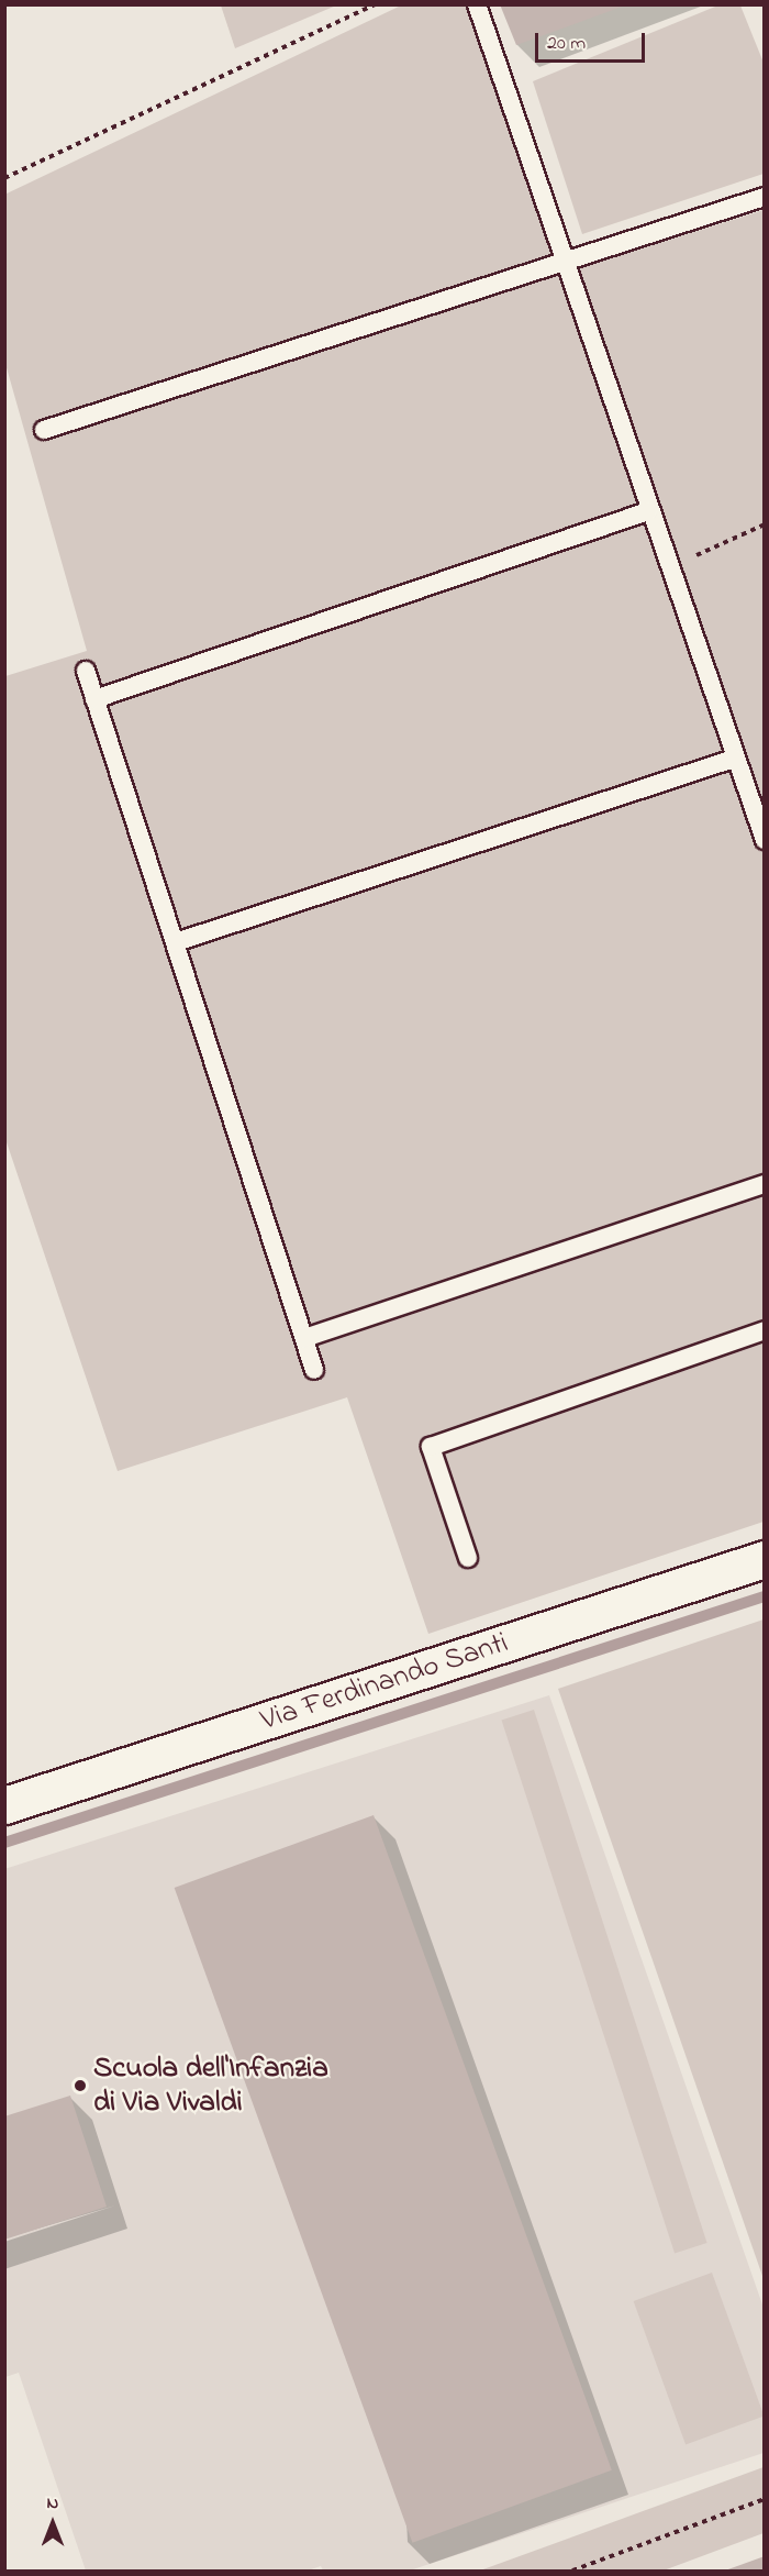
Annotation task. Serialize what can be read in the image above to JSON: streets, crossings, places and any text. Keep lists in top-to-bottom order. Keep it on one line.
{"streets":{"main road":["Via Ferdinando Santi"]},"places":["Scuola dell'Infanzia di Via Vivaldi"],"scale_bar":"20 m","north":"top"}
